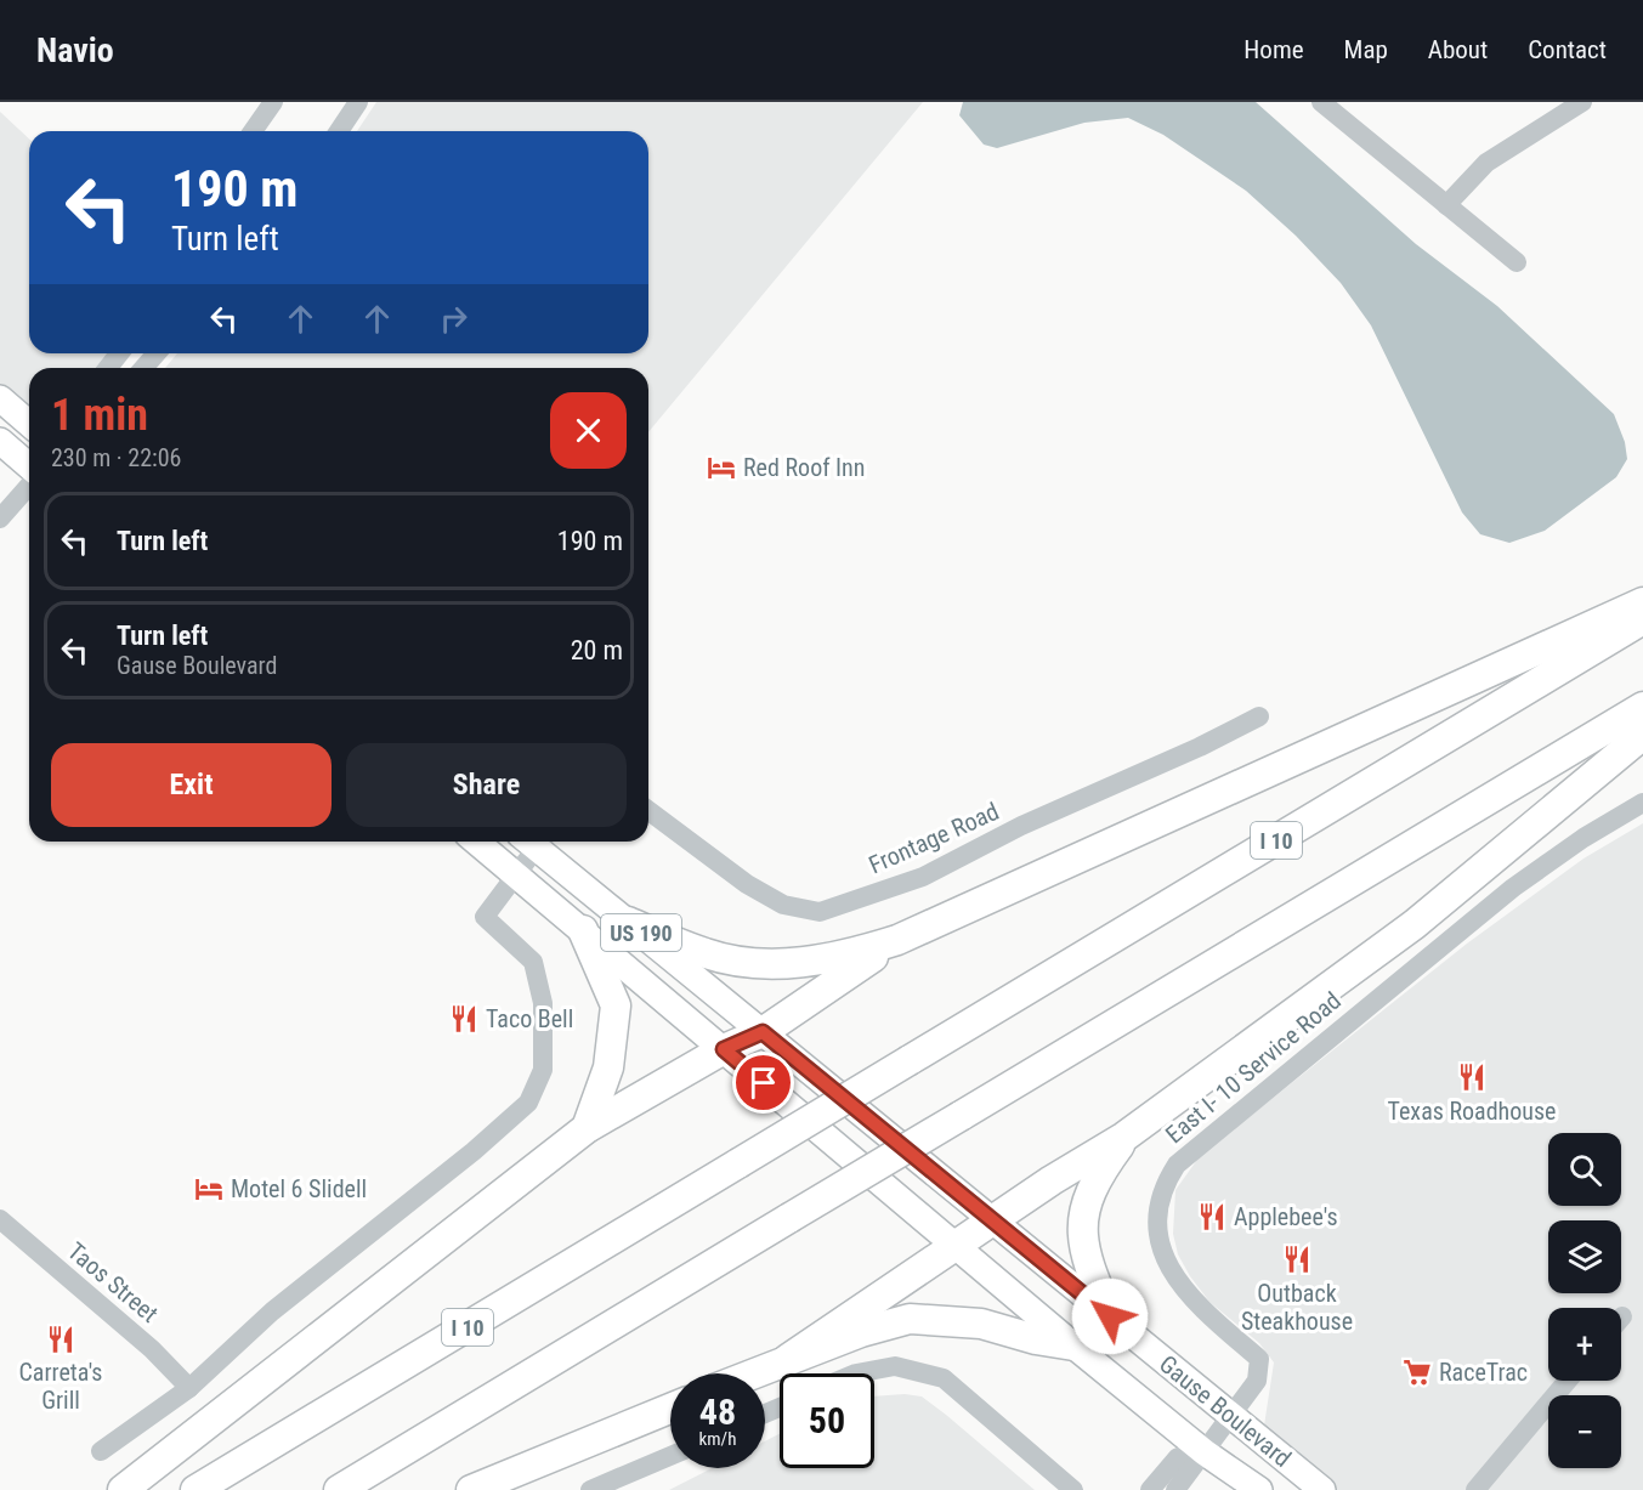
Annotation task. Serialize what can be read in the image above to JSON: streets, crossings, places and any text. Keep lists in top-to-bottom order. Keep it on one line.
{"streets":{"highway":["I 10"],"main road":["US 190","Gause Boulevard"],"street":["Frontage Road","East I- 10 Service Road","Taos Street"]},"crossings":[["East I- 10 Service Road","Gause Boulevard"]],"places":{"hotel":["Red Roof Inn","Motel 6 Slidell"],"restaurant":["Taco Bell","Texas Roadhouse","Applebee's","Outback Steakhouse","Carreta's Grill"],"supermarket":["RaceTrac"]},"page":{"header":"Navio","nav":["Home","Map","About","Contact"],"turn":["190 m","Turn left"],"heading":["1 min","230 m · 22:06"],"list":[{"name":"Turn left","value":"190 m"},{"name":"Turn left","note":"Gause Boulevard","value":"20 m"}],"buttons":["Exit","Share"],"map_buttons":["+","−"],"speed":"48 km/h","limit":"50"}}
